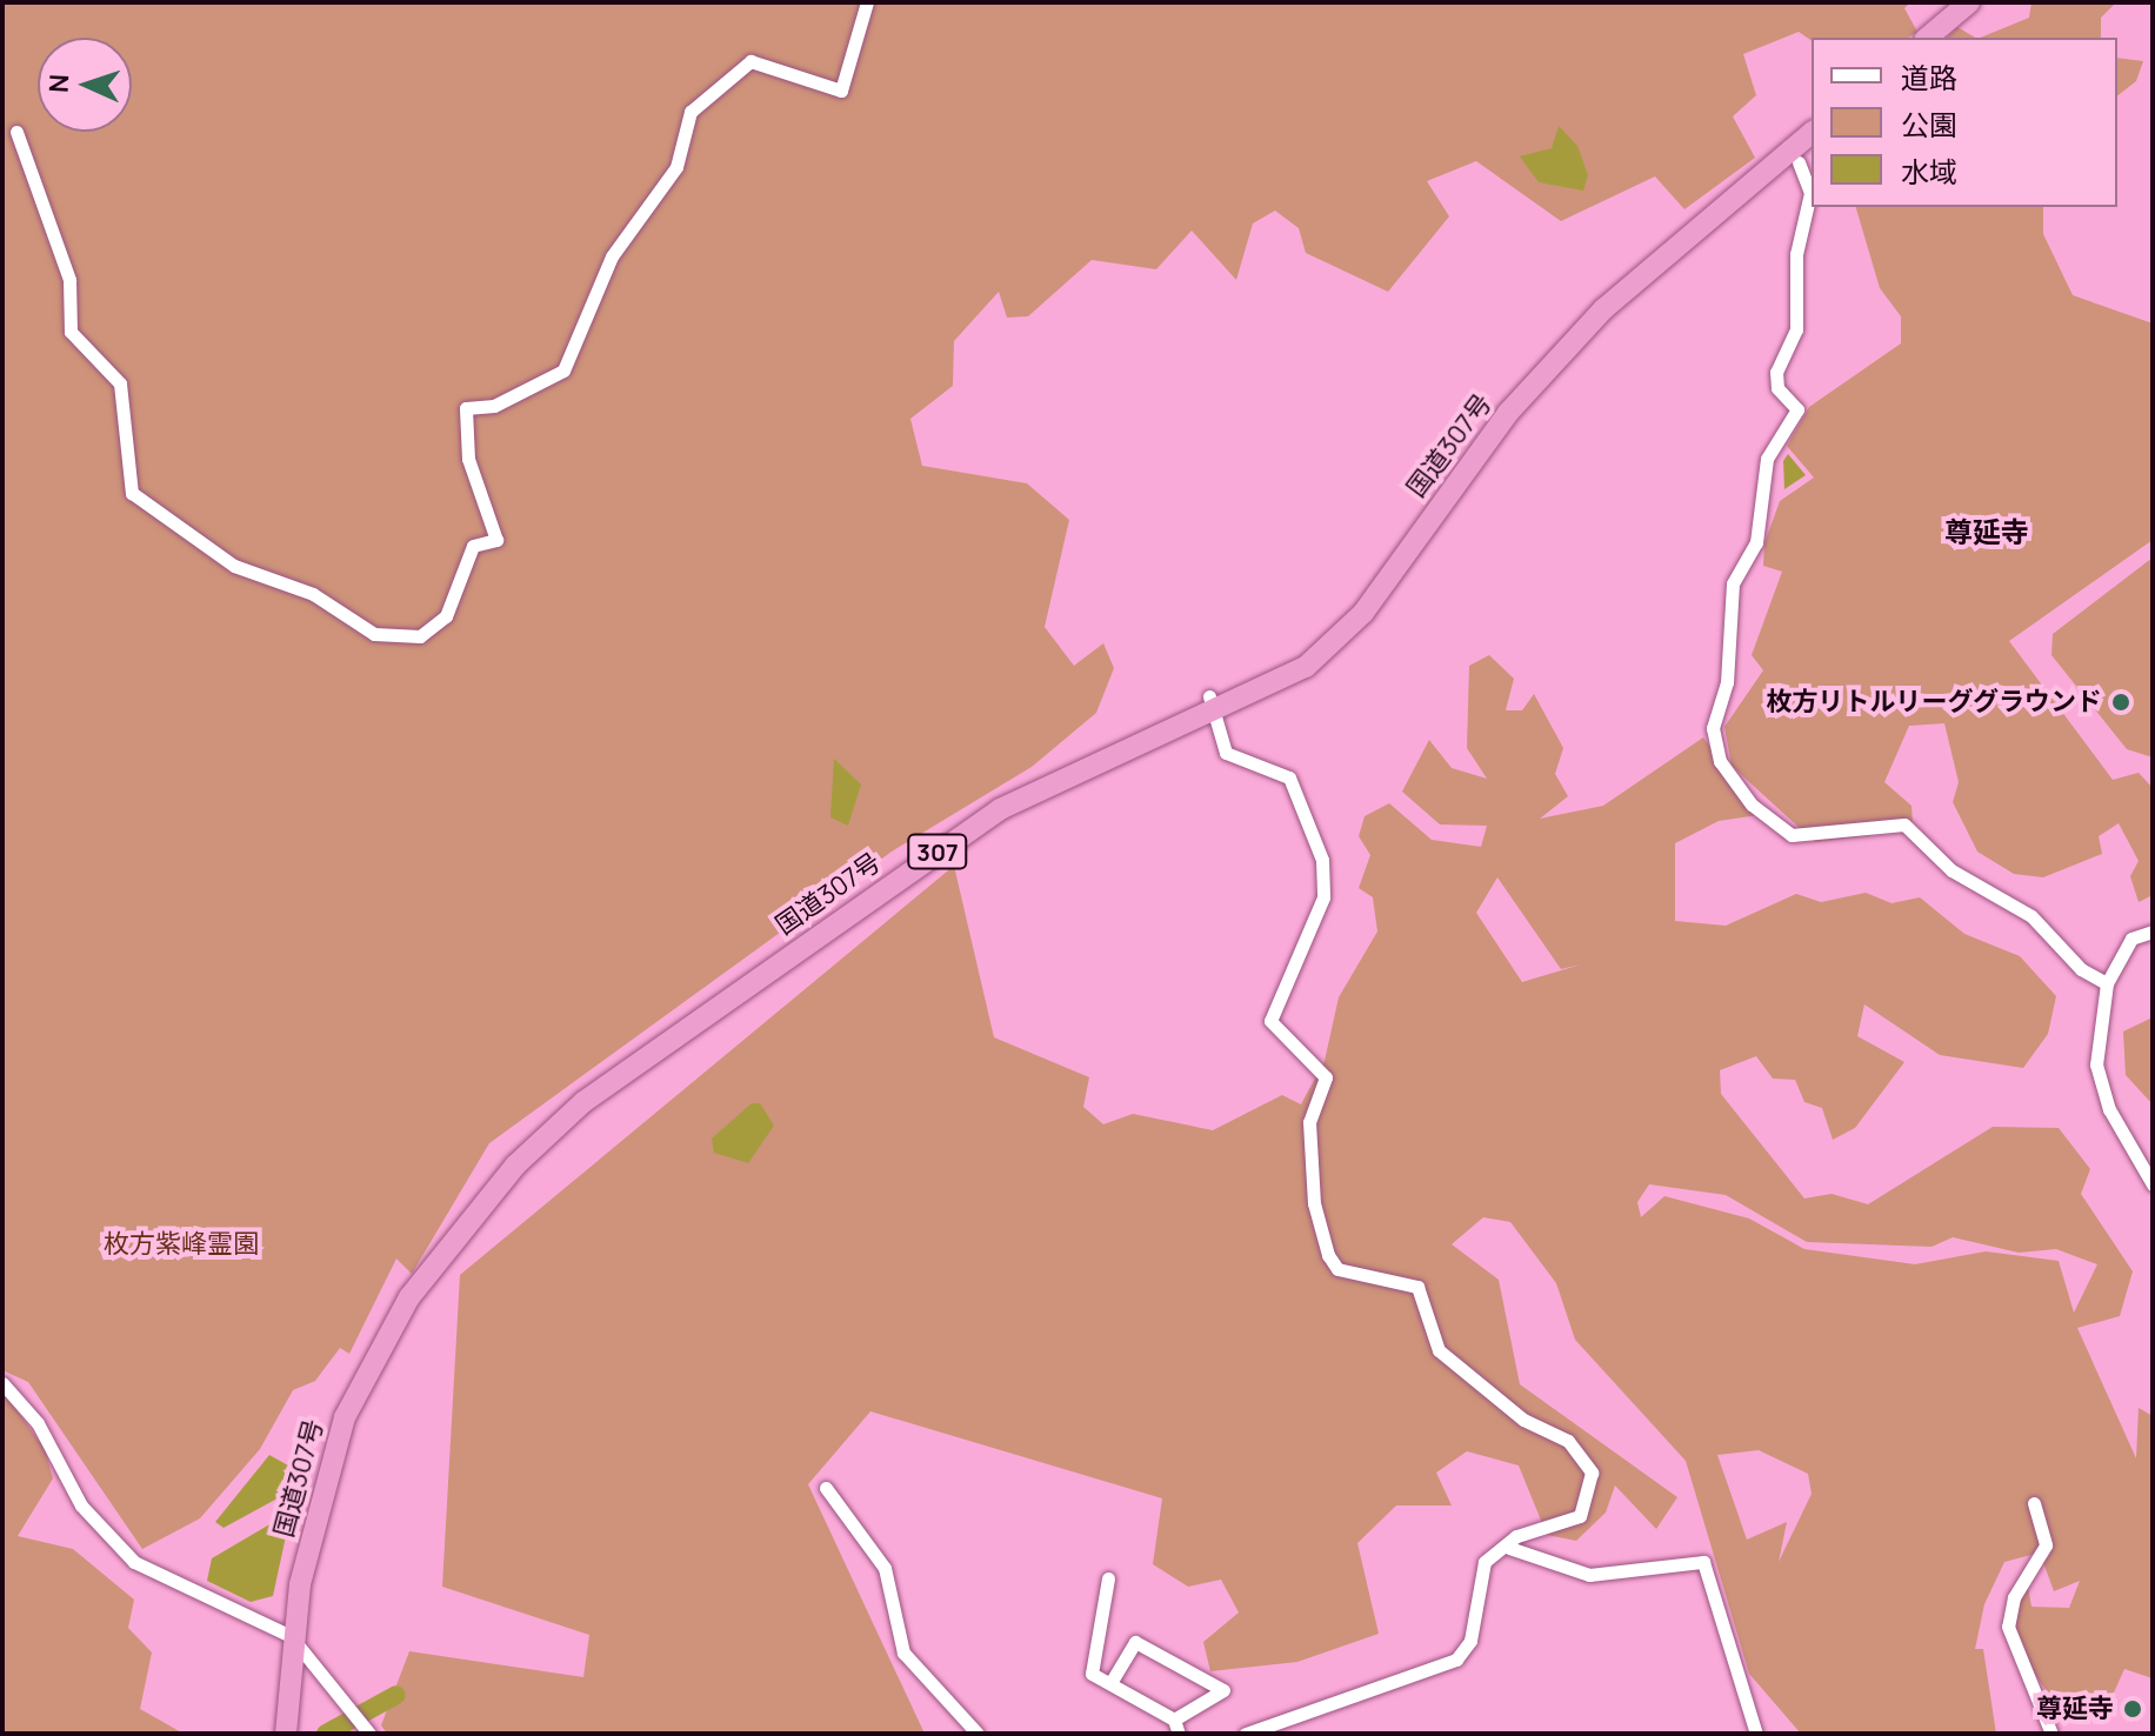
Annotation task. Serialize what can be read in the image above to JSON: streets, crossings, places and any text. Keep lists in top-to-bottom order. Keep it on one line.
{"streets":{"highway":["国道307号","307"]},"districts":["尊延寺"],"parks":["枚方紫峰霊園"],"places":["枚方リトルリーググラウンド","尊延寺"],"legend":["道路","公園","水域"],"north":"left"}
